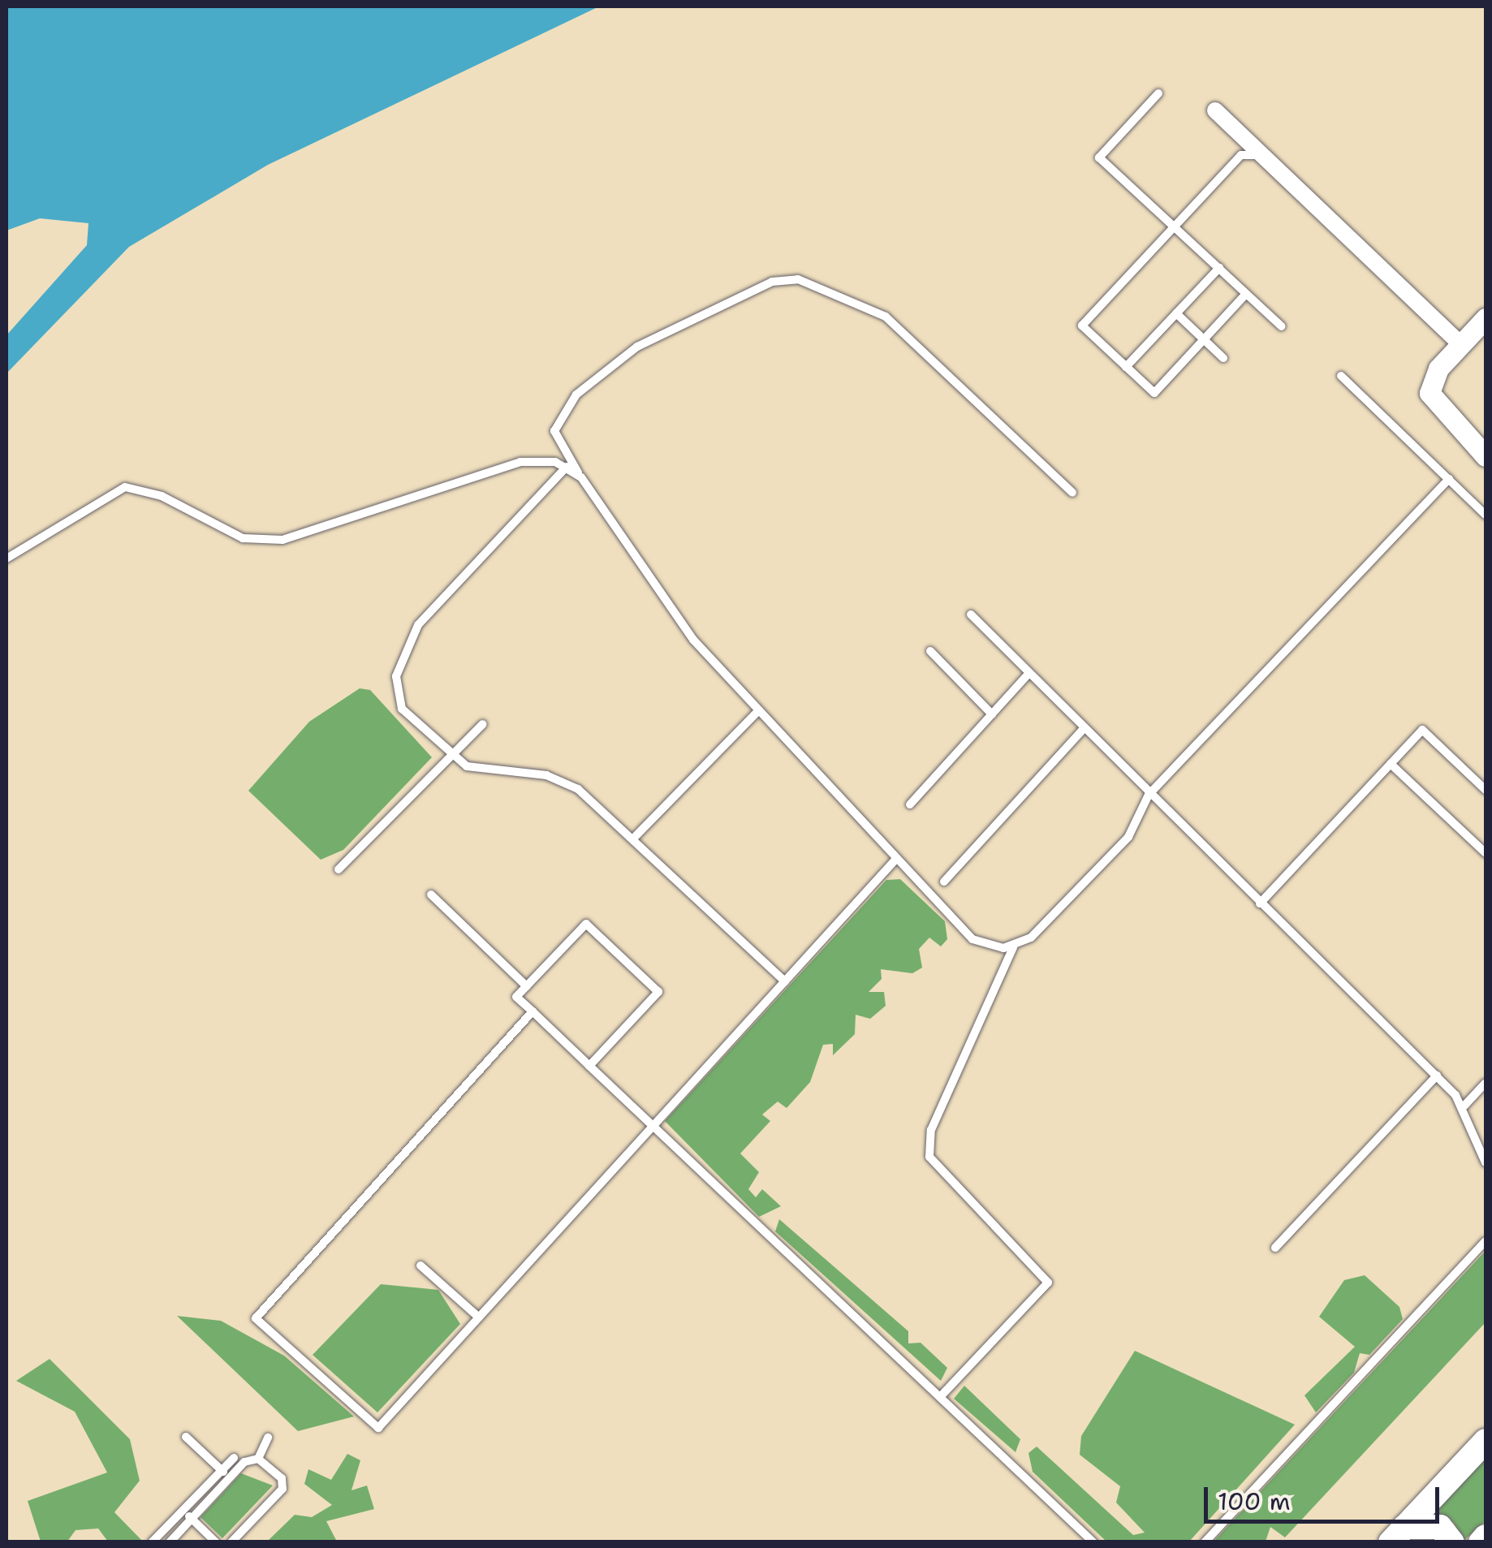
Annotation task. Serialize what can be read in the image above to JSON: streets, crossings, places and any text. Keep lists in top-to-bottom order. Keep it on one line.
{"scale_bar":"100 m"}
